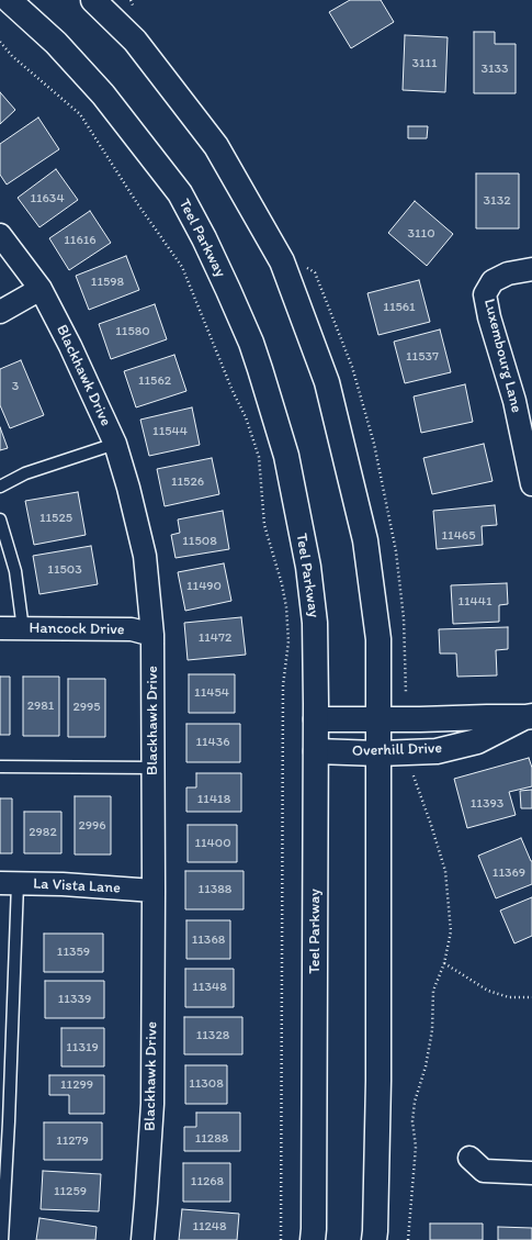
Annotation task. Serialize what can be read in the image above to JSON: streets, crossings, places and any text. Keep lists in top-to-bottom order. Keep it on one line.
{"streets":{"main road":["Teel Parkway","Overhill Drive"],"street":["Luxembourg Lane","Blackhawk Drive","Hancock Drive","La Vista Lane"]},"crossings":[["Teel Parkway","Overhill Drive"],["Blackhawk Drive","Hancock Drive"],["Blackhawk Drive","La Vista Lane"]],"house_numbers":["3111","3133","11634","3132","3110","11616","11598","11561","11580","11537","11562","3","11544","11526","11525","11465","11508","11503","11490","11441","11472","11454","2981","2995","11436","11418","11393","2996","2982","11400","11369","11388","11368","11359","11348","11339","11328","11319","11308","11299","11288","11279","11268","11259","11248"]}
